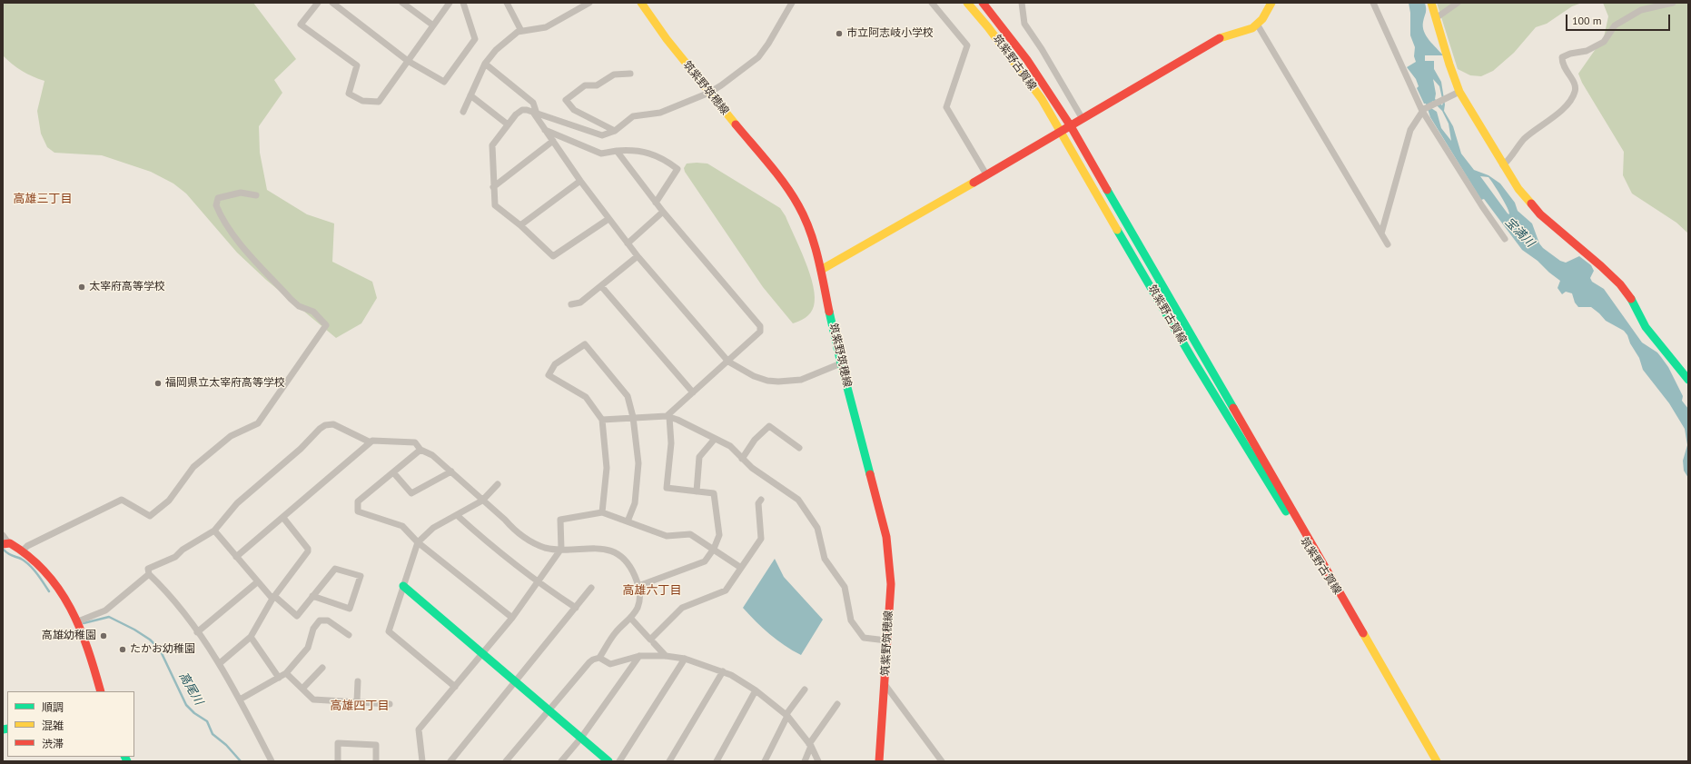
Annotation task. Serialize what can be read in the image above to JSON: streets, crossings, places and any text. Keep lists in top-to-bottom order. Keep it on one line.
{"streets":{"main road":["筑紫野古賀線","筑紫野筑穂線"]},"districts":["高雄三丁目","高雄六丁目","高雄四丁目"],"water":["宝満川","高尾川"],"places":["市立阿志岐小学校","太宰府高等学校","福岡県立太宰府高等学校","高雄幼稚園","たかお幼稚園"],"legend":["順調","混雑","渋滞"],"scale_bar":"100 m"}
